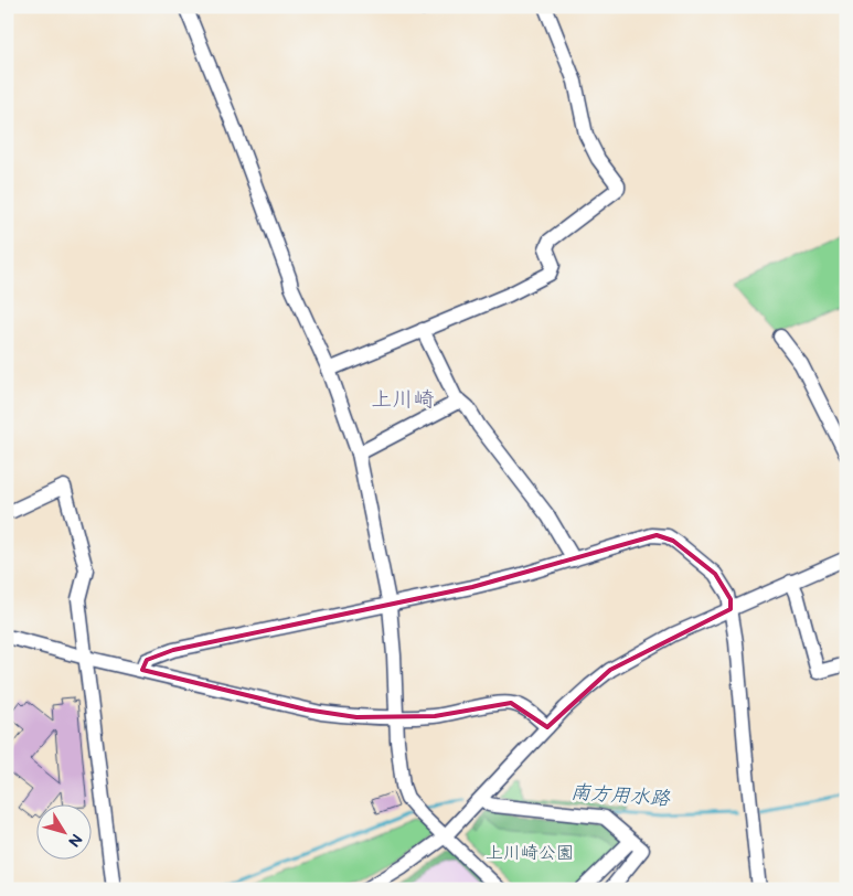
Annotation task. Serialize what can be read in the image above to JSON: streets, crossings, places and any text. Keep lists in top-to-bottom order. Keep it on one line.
{"districts":["上川崎"],"water":["南方用水路"],"parks":["上川崎公園"],"north":"bottom right"}
